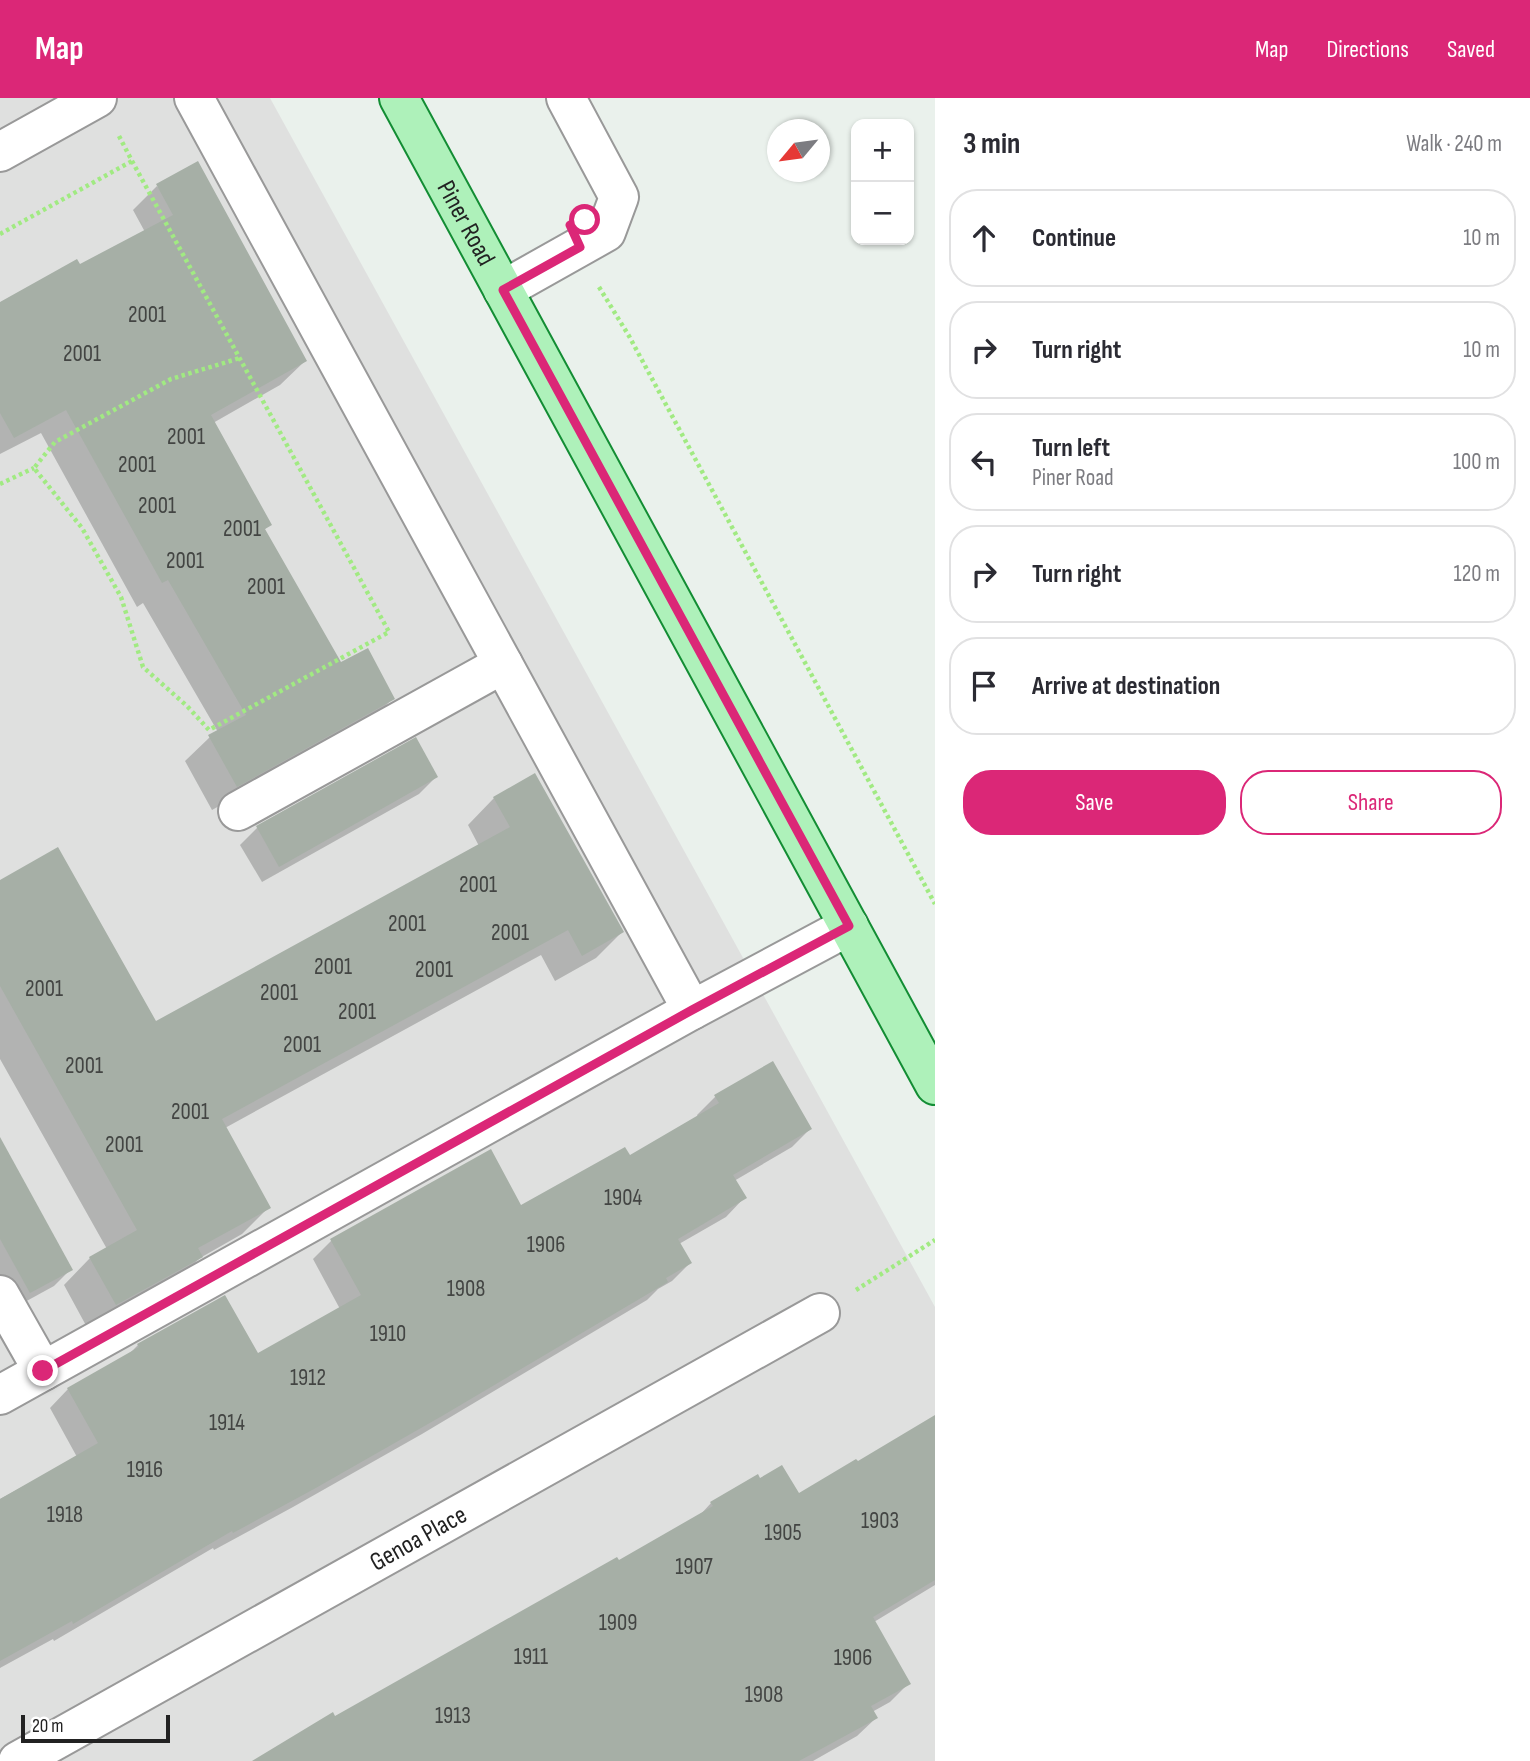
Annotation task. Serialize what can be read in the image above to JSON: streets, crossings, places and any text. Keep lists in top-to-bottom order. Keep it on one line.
{"streets":{"main road":["Piner Road"],"street":["Genoa Place"]},"house_numbers":["2001","2001","2001","2001","2001","2001","2001","2001","2001","2001","2001","2001","2001","2001","2001","2001","2001","2001","2001","2001","1904","1906","1908","1910","1912","1914","1916","1918","1903","1905","1907","1909","1911","1906","1908","1913"],"scale_bar":"20 m","north":"bottom left","page":{"header":"Map","nav":["Map","Directions","Saved"],"heading":["3 min","Walk · 240 m"],"map_buttons":["+","−"],"list":[["Continue","10 m"],["Turn right","10 m"],["Turn left","Piner Road","100 m"],["Turn right","120 m"],"Arrive at destination"],"buttons":["Save","Share"],"scale":"20 m"}}
